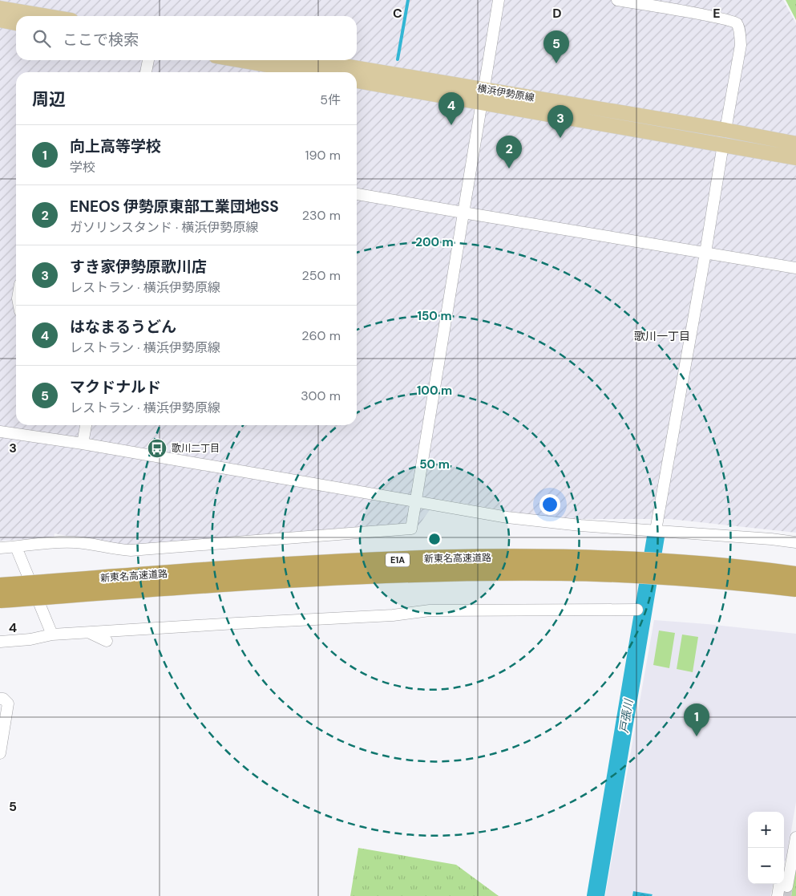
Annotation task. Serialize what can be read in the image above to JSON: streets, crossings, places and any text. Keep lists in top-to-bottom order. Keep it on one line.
{"streets":{"highway":["新東名高速道路","E1A"],"main road":["横浜伊勢原線"]},"districts":["歌川一丁目"],"water":["戸張川"],"places":{"bus stop":["歌川二丁目"]},"page":{"search":"ここで検索","pins":["5","4","3","2","1"],"heading":["周辺","5件"],"list":[{"mark":"1","name":"向上高等学校","note":"学校","value":"190 m"},{"mark":"2","name":"ENEOS 伊勢原東部工業団地SS","note":"ガソリンスタンド · 横浜伊勢原線","value":"230 m"},{"mark":"3","name":"すき家伊勢原歌川店","note":"レストラン · 横浜伊勢原線","value":"250 m"},{"mark":"4","name":"はなまるうどん","note":"レストラン · 横浜伊勢原線","value":"260 m"},{"mark":"5","name":"マクドナルド","note":"レストラン · 横浜伊勢原線","value":"300 m"}],"map_buttons":["+","−"]},"grid":{"columns":["C","D","E"],"rows":["3","4","5"]},"rings":["200 m","150 m","100 m","50 m"]}
